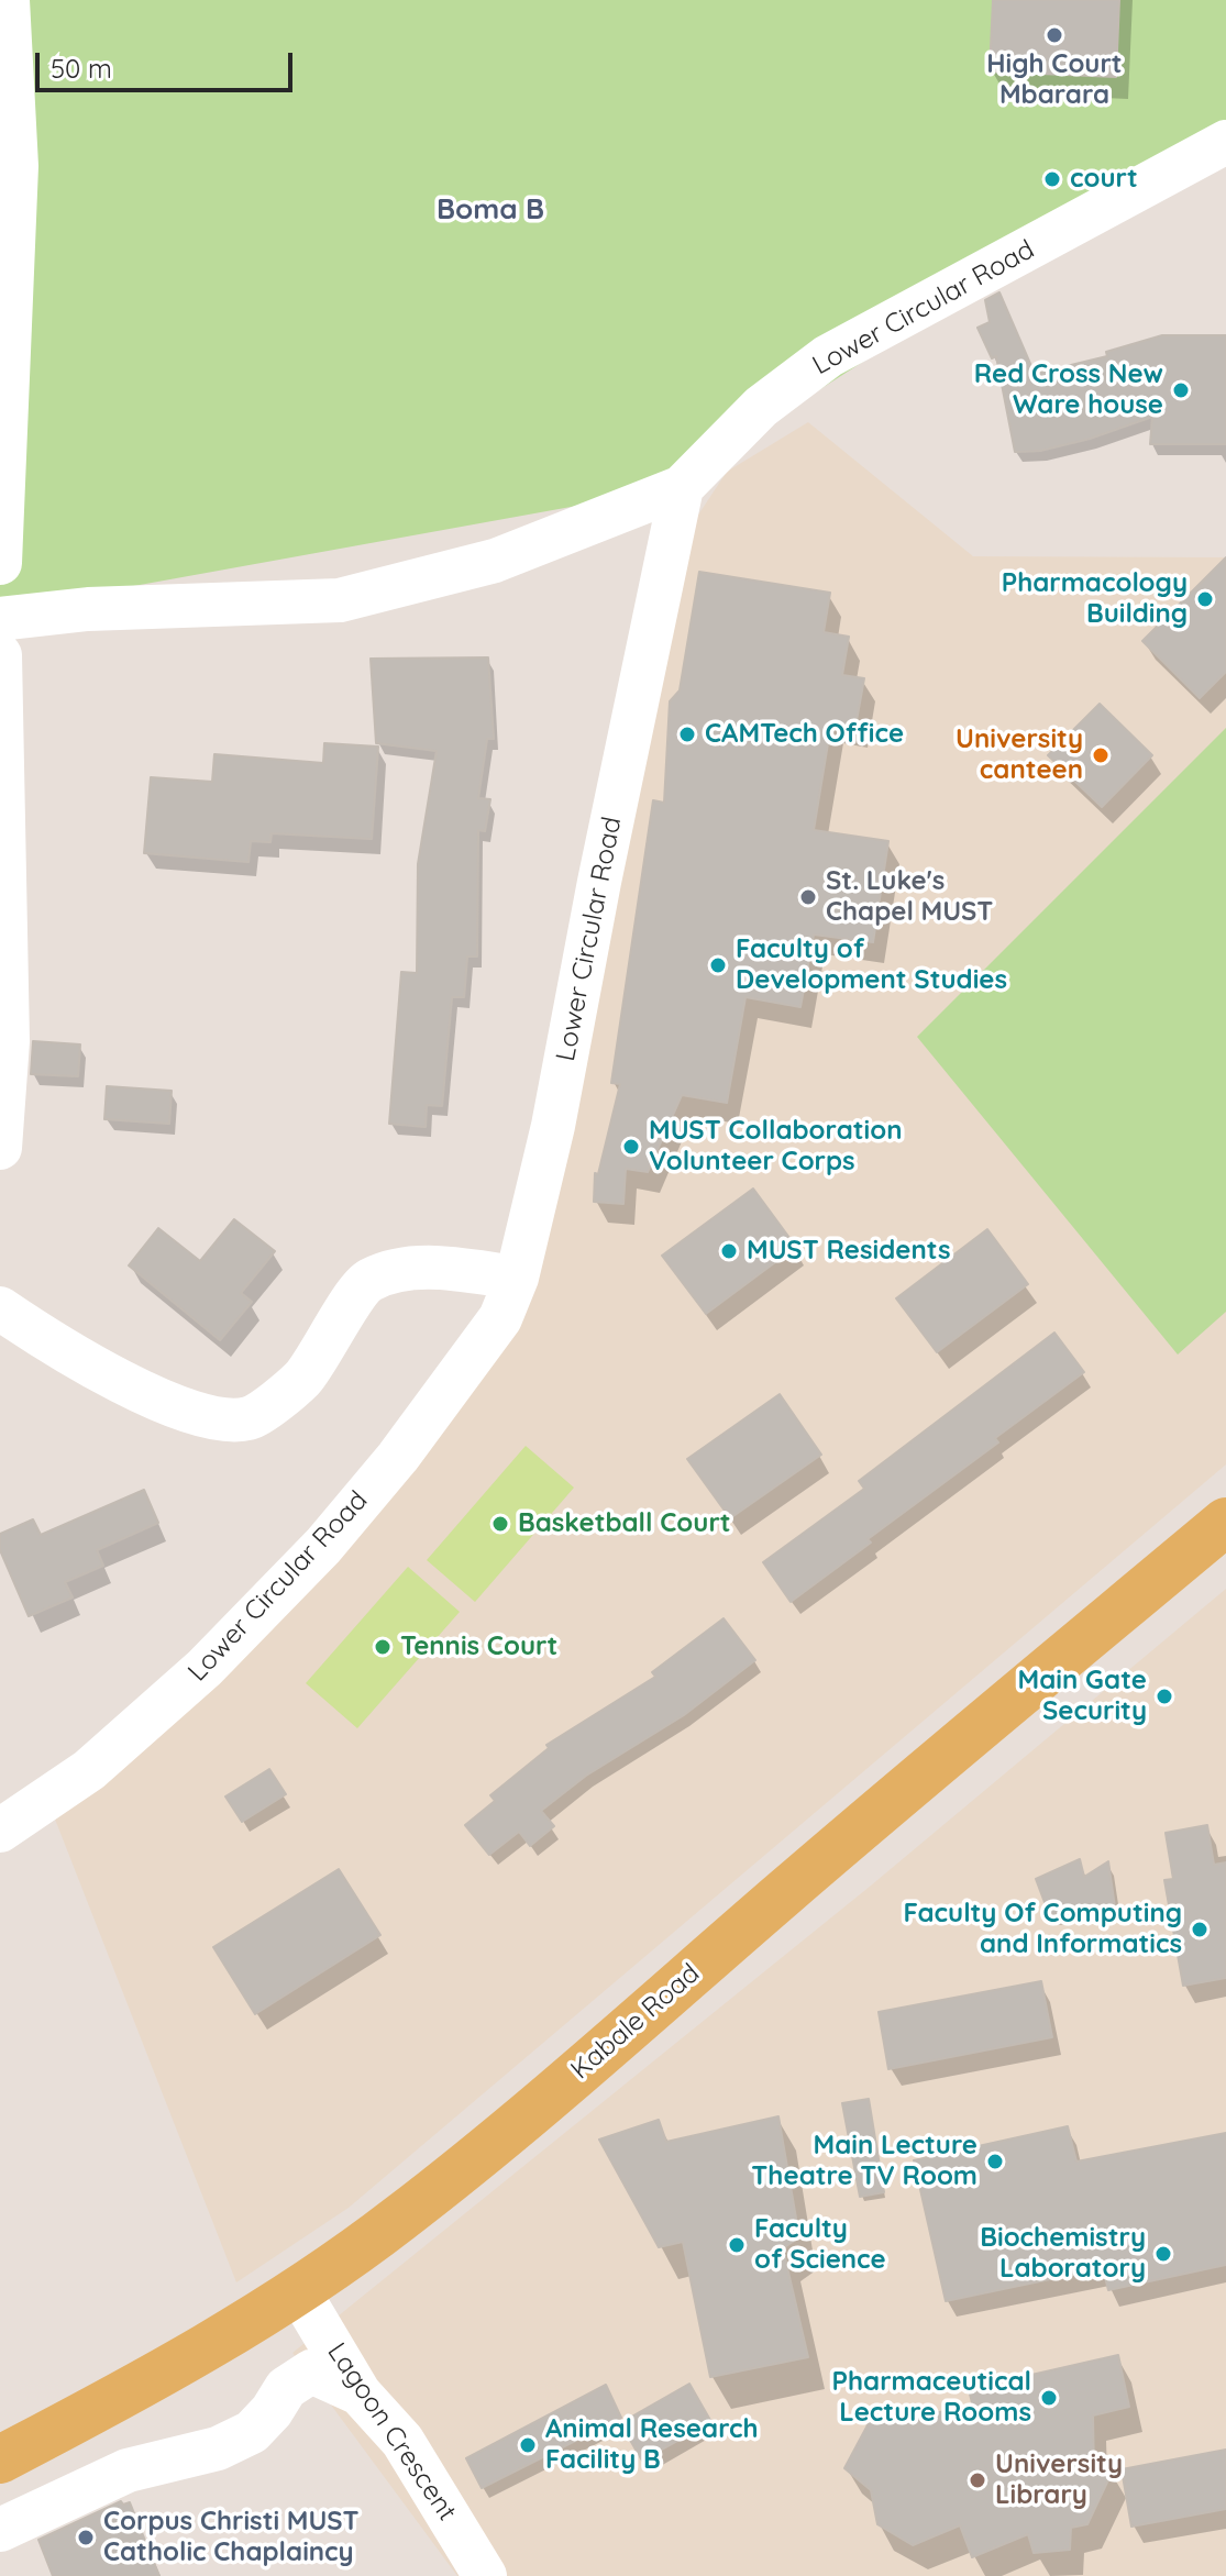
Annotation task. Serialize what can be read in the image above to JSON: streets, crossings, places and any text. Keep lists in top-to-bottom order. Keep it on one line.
{"streets":{"main road":["Kabale Road"],"street":["Lower Circular Road","Lagoon Crescent"]},"crossings":[["Kabale Road","Lagoon Crescent"]],"districts":["Boma B"],"places":["High Court Mbarara","court","Red Cross New Ware house","Pharmacology Building","CAMTech Office","University canteen","St. Luke's Chapel MUST","Faculty of Development Studies","MUST Collaboration Volunteer Corps","MUST Residents","Basketball Court","Tennis Court","Main Gate Security","Faculty Of Computing and Informatics","Main Lecture Theatre TV Room","Faculty of Science","Biochemistry Laboratory","Pharmaceutical Lecture Rooms","Animal Research Facility B","University Library","Corpus Christi MUST Catholic Chaplaincy"],"scale_bar":"50 m"}
